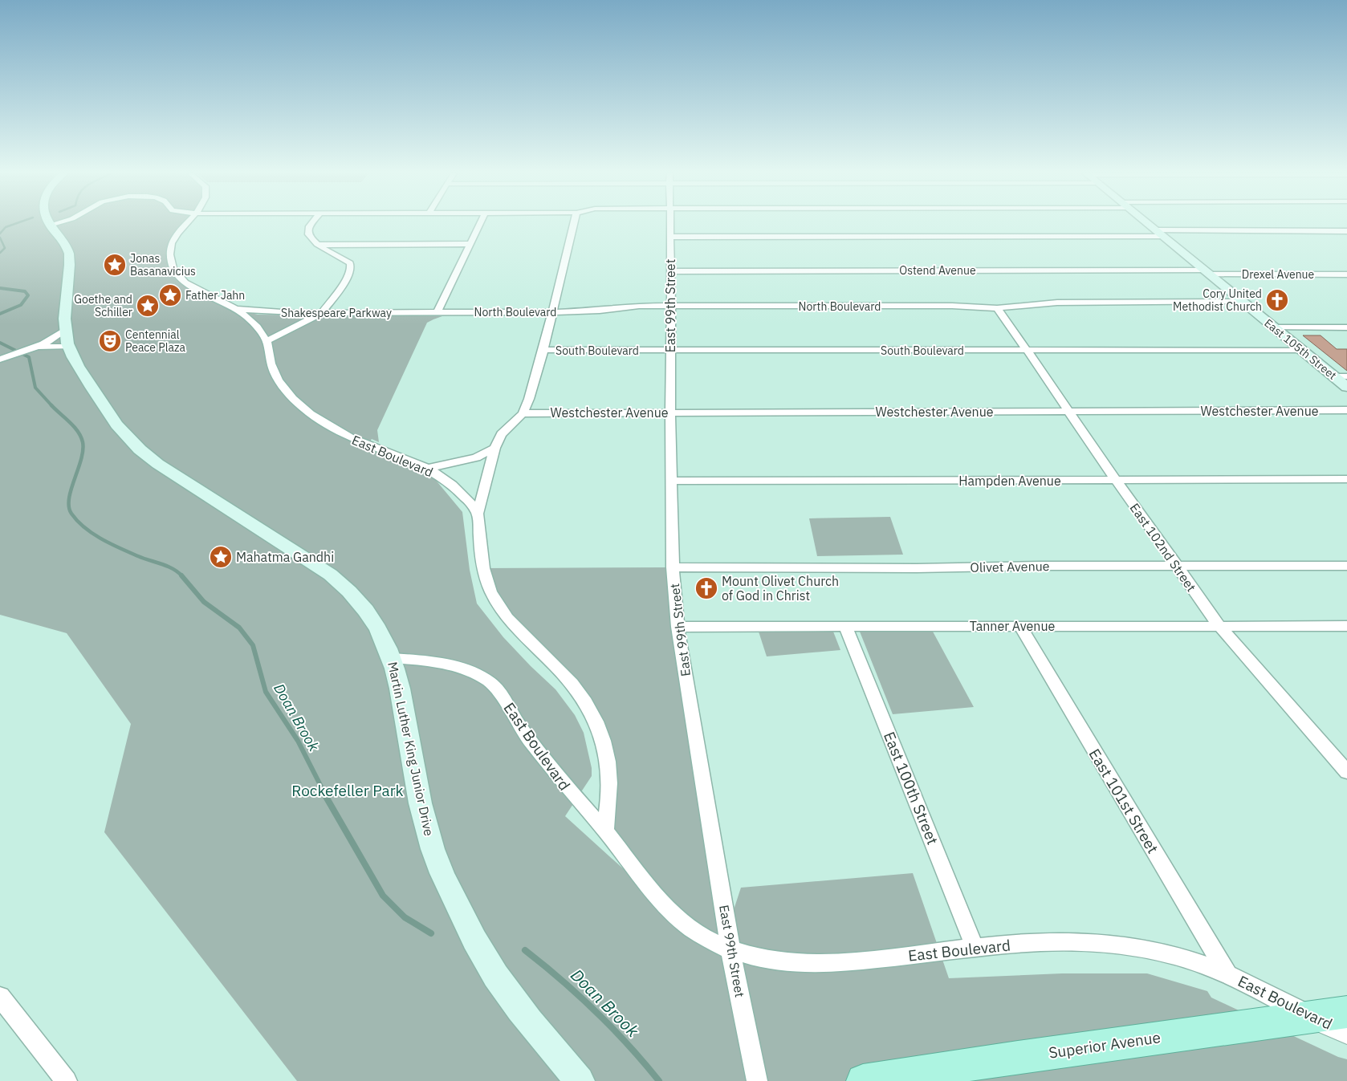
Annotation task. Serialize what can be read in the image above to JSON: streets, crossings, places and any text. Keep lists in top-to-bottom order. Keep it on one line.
{"streets":{"main road":["East 105th Street","Martin Luther King Junior Drive","Superior Avenue"],"street":["Ostend Avenue","Drexel Avenue","East 99th Street","North Boulevard","Shakespeare Parkway","South Boulevard","Westchester Avenue","East Boulevard","Hampden Avenue","East 102nd Street","Olivet Avenue","Tanner Avenue","East 100th Street","East 101st Street"]},"crossings":[["Ostend Avenue","Drexel Avenue"],["Ostend Avenue","East 99th Street"],["Ostend Avenue","East 105th Street"],["Drexel Avenue","East 105th Street"],["East 99th Street","North Boulevard"],["East 99th Street","South Boulevard"],["East 99th Street","Westchester Avenue"],["East 99th Street","East Boulevard"],["East 99th Street","Hampden Avenue"],["East 99th Street","Olivet Avenue"],["East 99th Street","Tanner Avenue"],["North Boulevard","Shakespeare Parkway"],["North Boulevard","East 105th Street"],["North Boulevard","East 102nd Street"],["Shakespeare Parkway","East Boulevard"],["East 105th Street","South Boulevard"],["South Boulevard","East 102nd Street"],["Westchester Avenue","East 102nd Street"],["East Boulevard","Martin Luther King Junior Drive"],["East Boulevard","East 100th Street"],["East Boulevard","East 101st Street"],["East Boulevard","Superior Avenue"],["Hampden Avenue","East 102nd Street"],["East 102nd Street","Olivet Avenue"],["East 102nd Street","Tanner Avenue"],["Tanner Avenue","East 100th Street"],["Tanner Avenue","East 101st Street"]],"water":["Doan Brook"],"parks":["Rockefeller Park"],"places":{"place":["Jonas Basanavicius","Father Jahn","Goethe and Schiller","Mahatma Gandhi"],"church":["Cory United Methodist Church","Mount Olivet Church of God in Christ"],"theatre":["Centennial Peace Plaza"]}}
